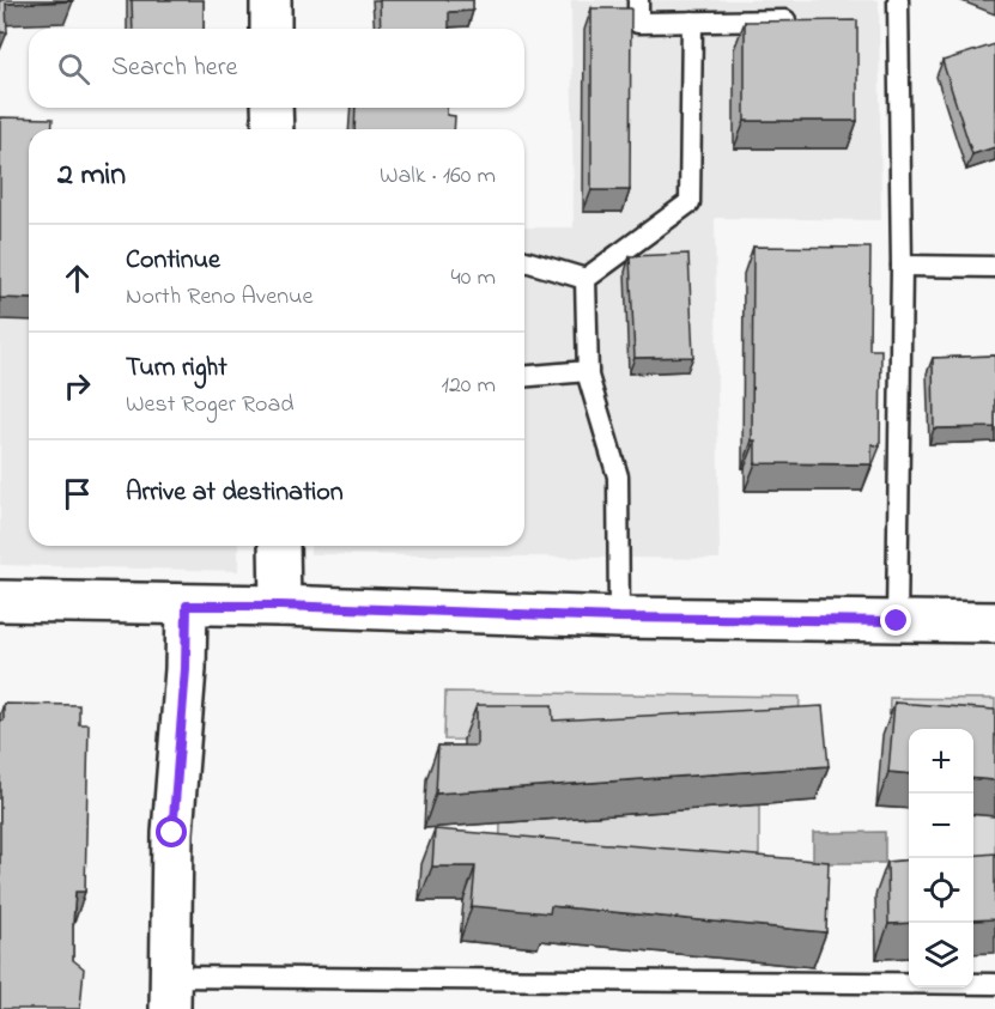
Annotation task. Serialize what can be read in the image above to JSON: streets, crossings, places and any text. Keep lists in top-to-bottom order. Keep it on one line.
{"page":{"search":"Search here","heading":["2 min","Walk · 160 m"],"list":[["Continue","North Reno Avenue","40 m"],["Turn right","West Roger Road","120 m"],"Arrive at destination"],"map_buttons":["+","−"]}}
